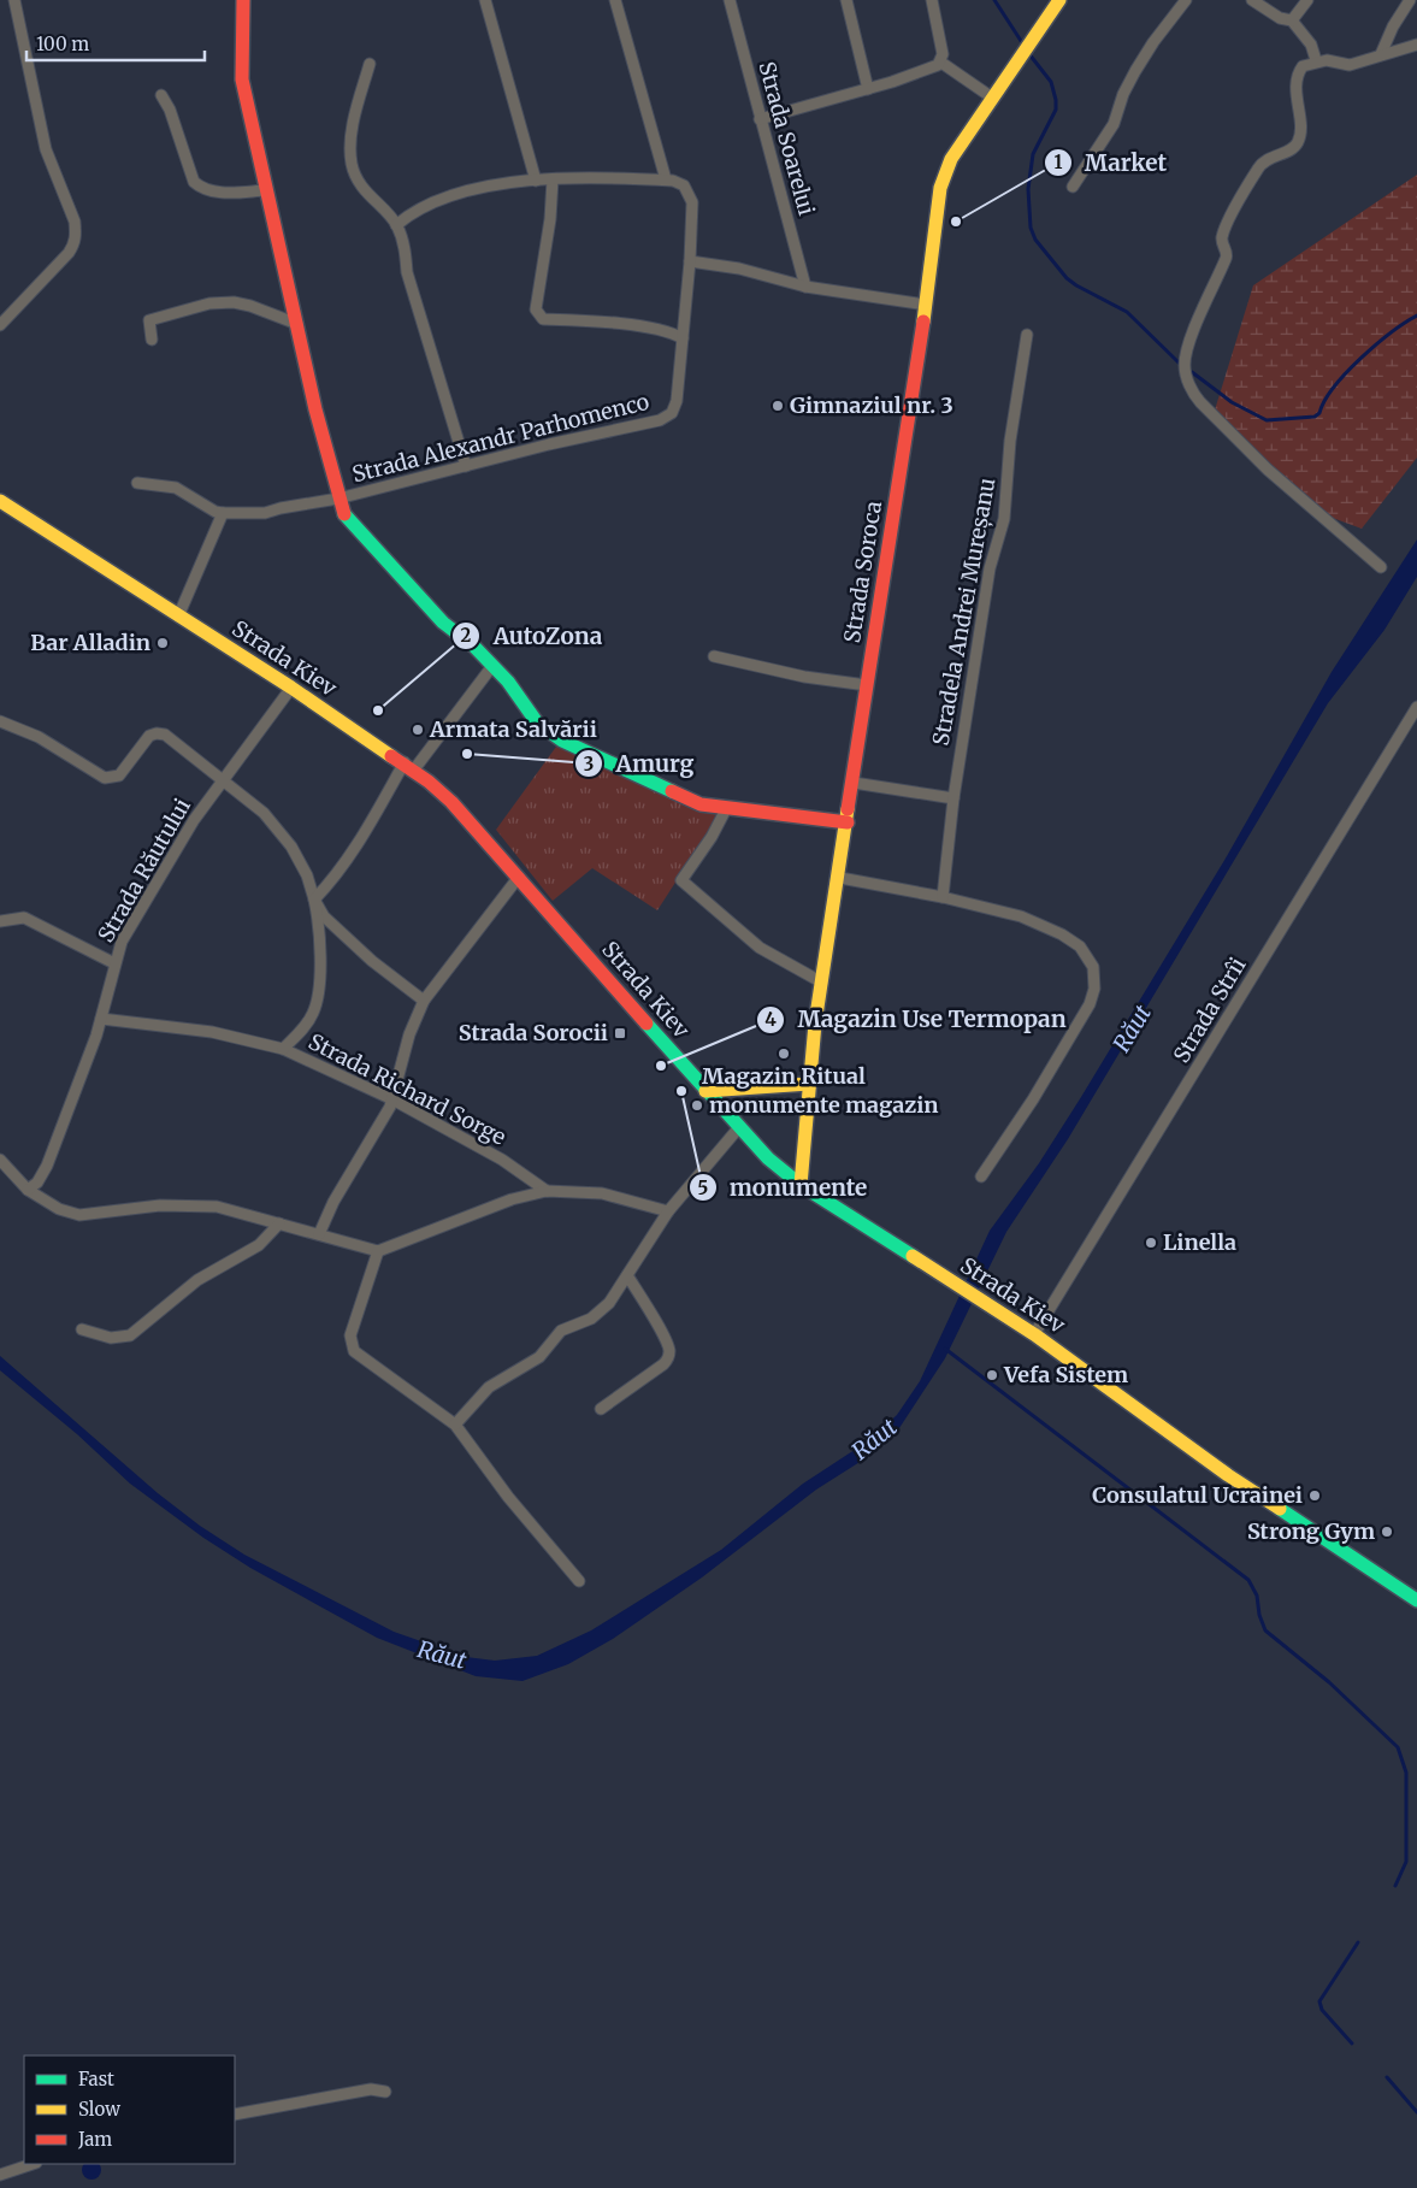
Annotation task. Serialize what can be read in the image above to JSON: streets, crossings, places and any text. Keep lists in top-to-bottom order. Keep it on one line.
{"streets":{"street":["Strada Soarelui","Strada Alexandr Parhomenco","Strada Soroca","Stradela Andrei Mureșanu","Strada Kiev","Strada Răutului","Strada Strîi","Strada Richard Sorge"]},"crossings":[["Strada Soroca","Strada Kiev"],["Strada Kiev","Strada Răutului"],["Strada Kiev","Strada Strîi"],["Strada Răutului","Strada Richard Sorge"]],"water":["Răut"],"places":{"other":["Market","Gimnaziul nr. 3","Bar Alladin","AutoZona","Armata Salvării","Amurg","Magazin Ritual","Magazin Use Termopan","monumente","monumente magazin","Linella","Vefa Sistem","Consulatul Ucrainei","Strong Gym"],"transit":["Strada Sorocii"]},"legend":["Fast","Slow","Jam"],"scale_bar":"100 m"}
